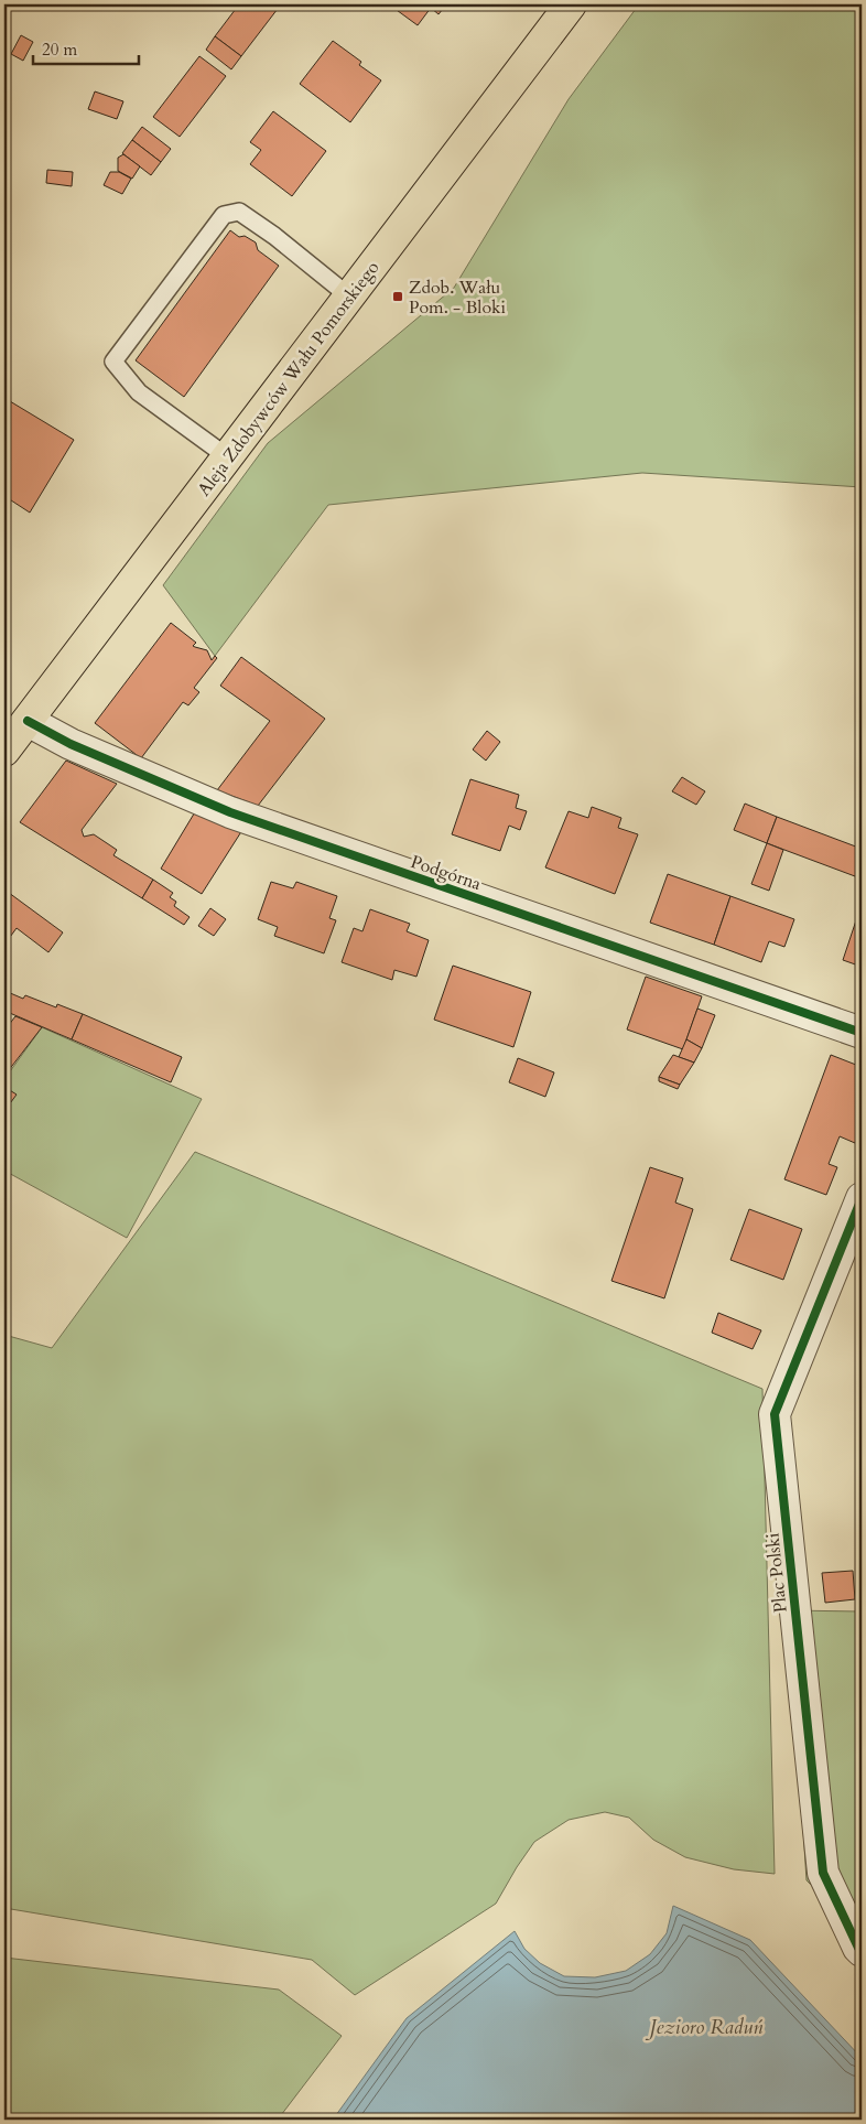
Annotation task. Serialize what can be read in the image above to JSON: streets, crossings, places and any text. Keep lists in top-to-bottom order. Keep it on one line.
{"streets":{"main road":["Aleja Zdobywców Wału Pomorskiego"],"street":["Podgórna","Plac Polski"]},"crossings":[["Aleja Zdobywców Wału Pomorskiego","Podgórna"]],"water":["Jezioro Raduń"],"places":{"transit":["Zdob. Wału Pom. - Bloki"]},"scale_bar":"20 m"}
